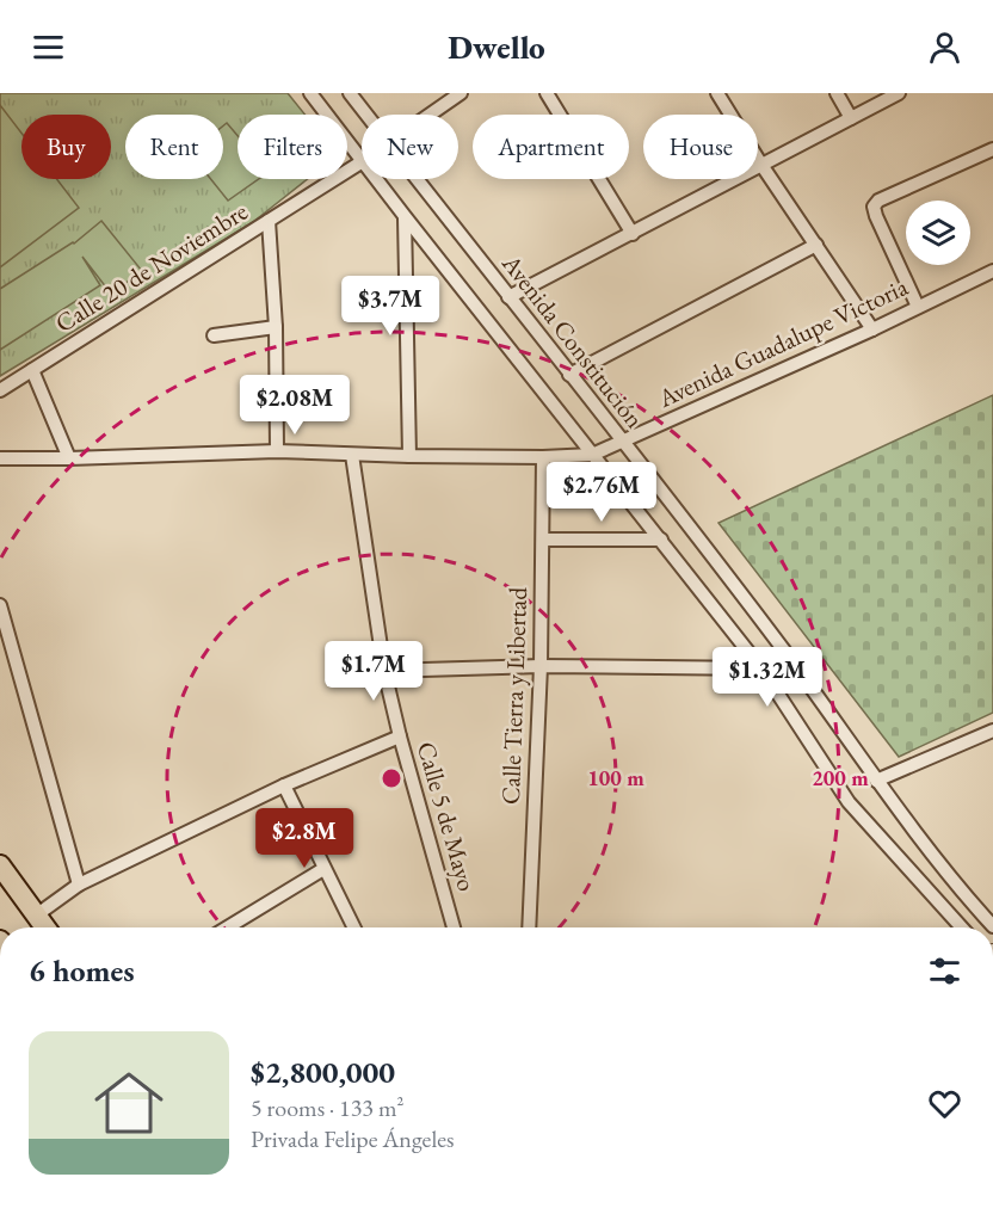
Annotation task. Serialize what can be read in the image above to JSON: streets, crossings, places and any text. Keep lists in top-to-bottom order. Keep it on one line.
{"streets":{"street":["Calle 20 de Noviembre","Avenida Constitución","Avenida Guadalupe Victoria","Calle Tierra y Libertad","Calle 5 de Mayo"]},"crossings":[["Avenida Constitución","Avenida Guadalupe Victoria"]],"page":{"header":"Dwello","chip":["Buy","Rent","Filters","New","Apartment","House"],"price":["$3.7M","$2.08M","$2.76M","$1.7M","$1.32M","$2.8M"],"heading":"6 homes","list":[{"name":"$2,800,000","note":"5 rooms · 133 m² · Privada Felipe Ángeles"}]},"rings":["100 m","200 m"]}
